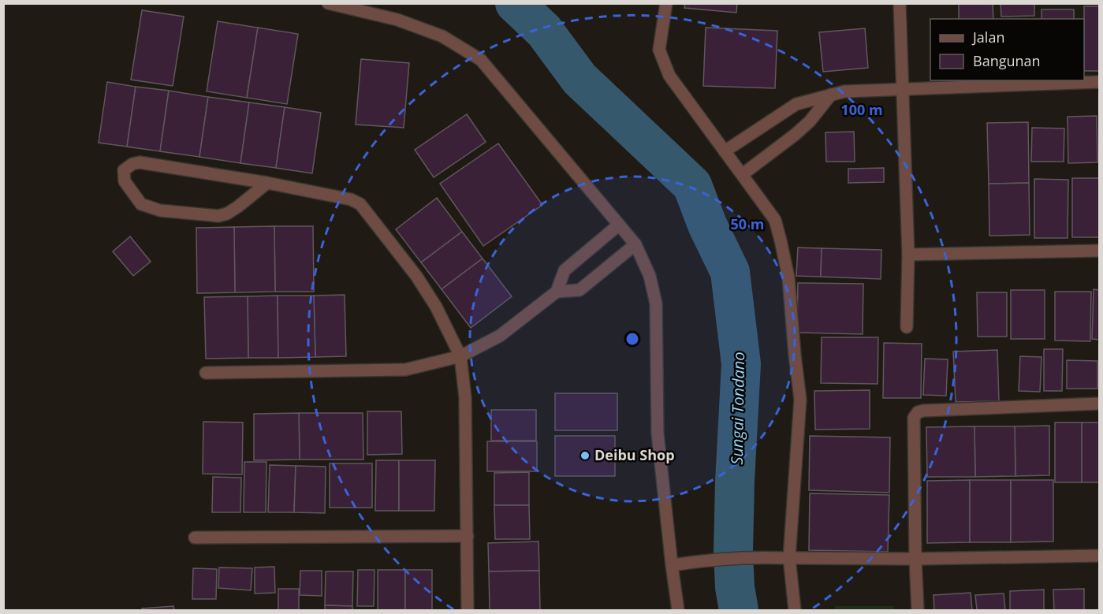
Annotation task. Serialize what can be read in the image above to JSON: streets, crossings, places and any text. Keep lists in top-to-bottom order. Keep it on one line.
{"water":["Sungai Tondano"],"places":["Deibu Shop"],"legend":["Jalan","Bangunan"],"rings":["100 m","50 m"]}
